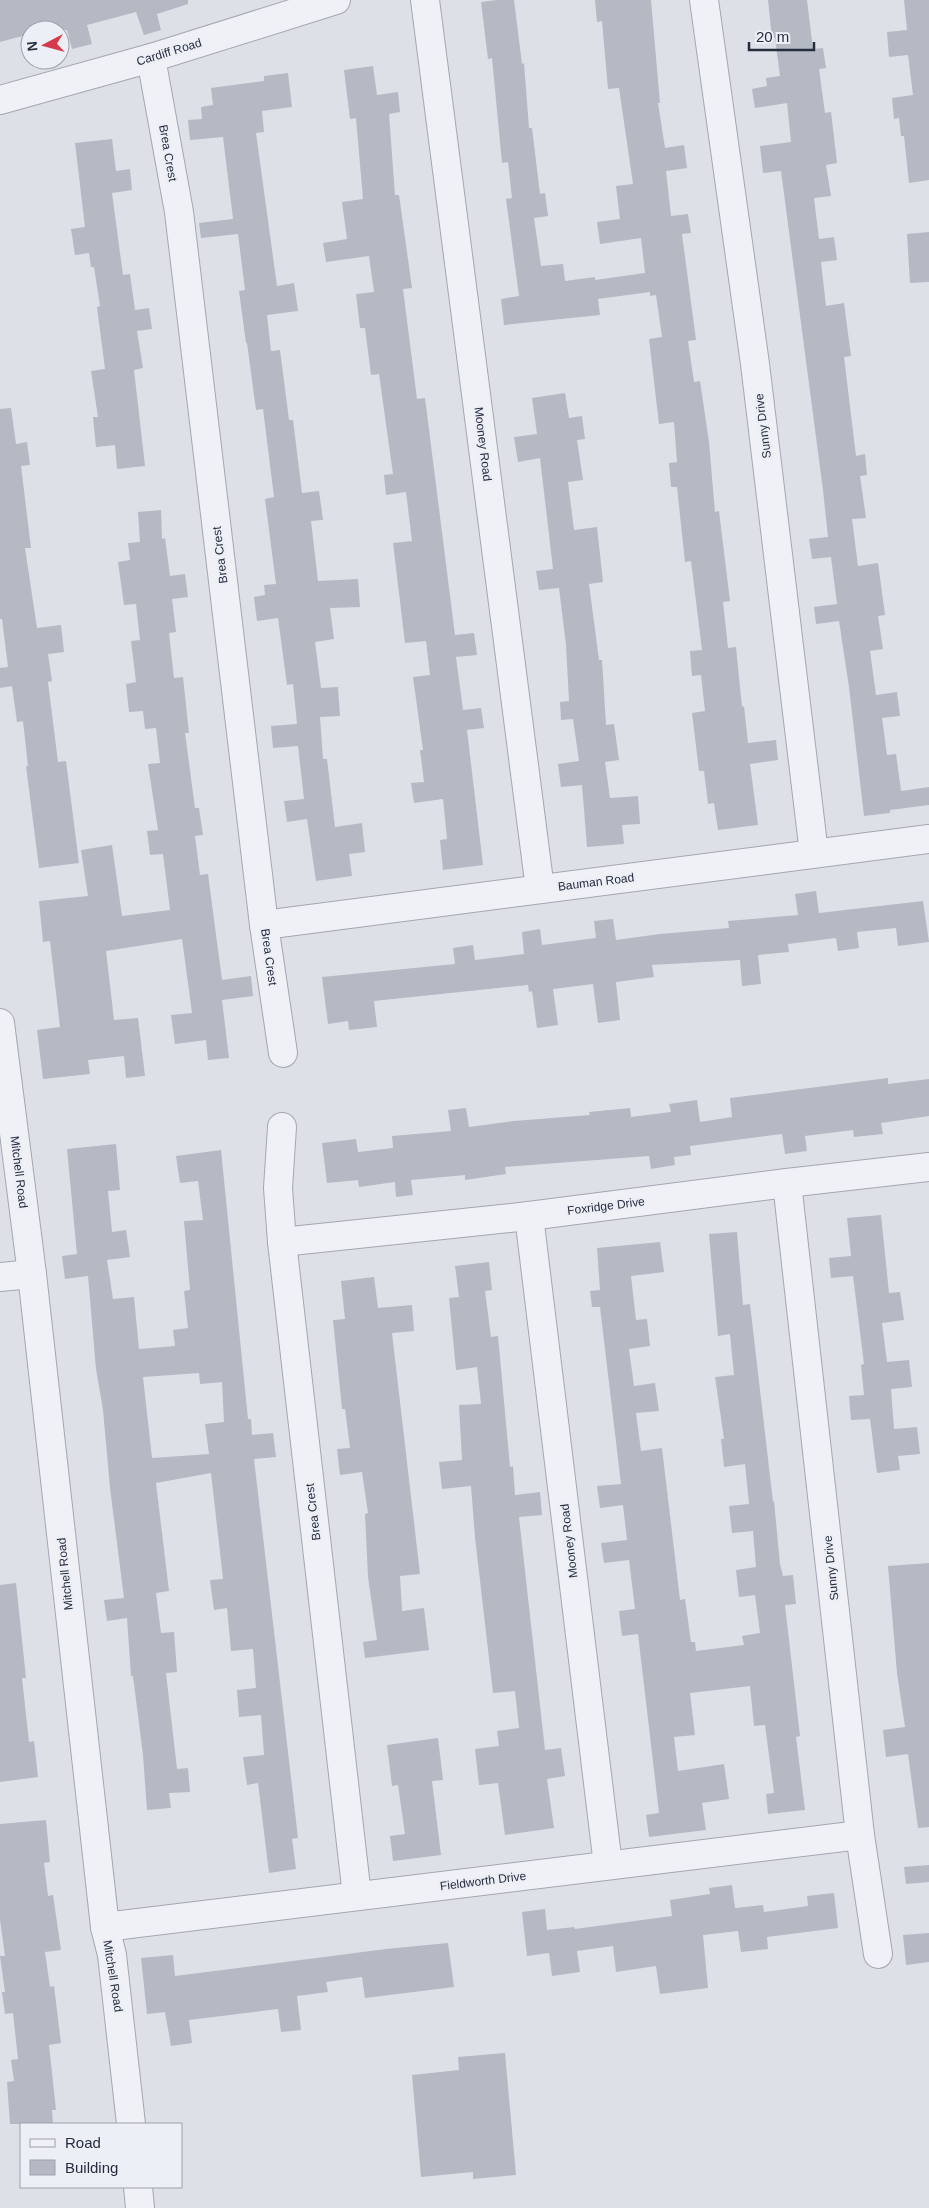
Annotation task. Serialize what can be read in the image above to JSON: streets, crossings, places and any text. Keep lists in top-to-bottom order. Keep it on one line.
{"streets":{"street":["Cardiff Road","Brea Crest","Sunny Drive","Mooney Road","Bauman Road","Mitchell Road","Foxridge Drive","Fieldworth Drive"]},"crossings":[["Cardiff Road","Brea Crest"],["Brea Crest","Bauman Road"],["Brea Crest","Foxridge Drive"],["Brea Crest","Fieldworth Drive"],["Sunny Drive","Bauman Road"],["Sunny Drive","Foxridge Drive"],["Sunny Drive","Fieldworth Drive"],["Mooney Road","Bauman Road"],["Mooney Road","Foxridge Drive"],["Mooney Road","Fieldworth Drive"],["Mitchell Road","Fieldworth Drive"]],"legend":["Road","Building"],"scale_bar":"20 m","north":"left"}
